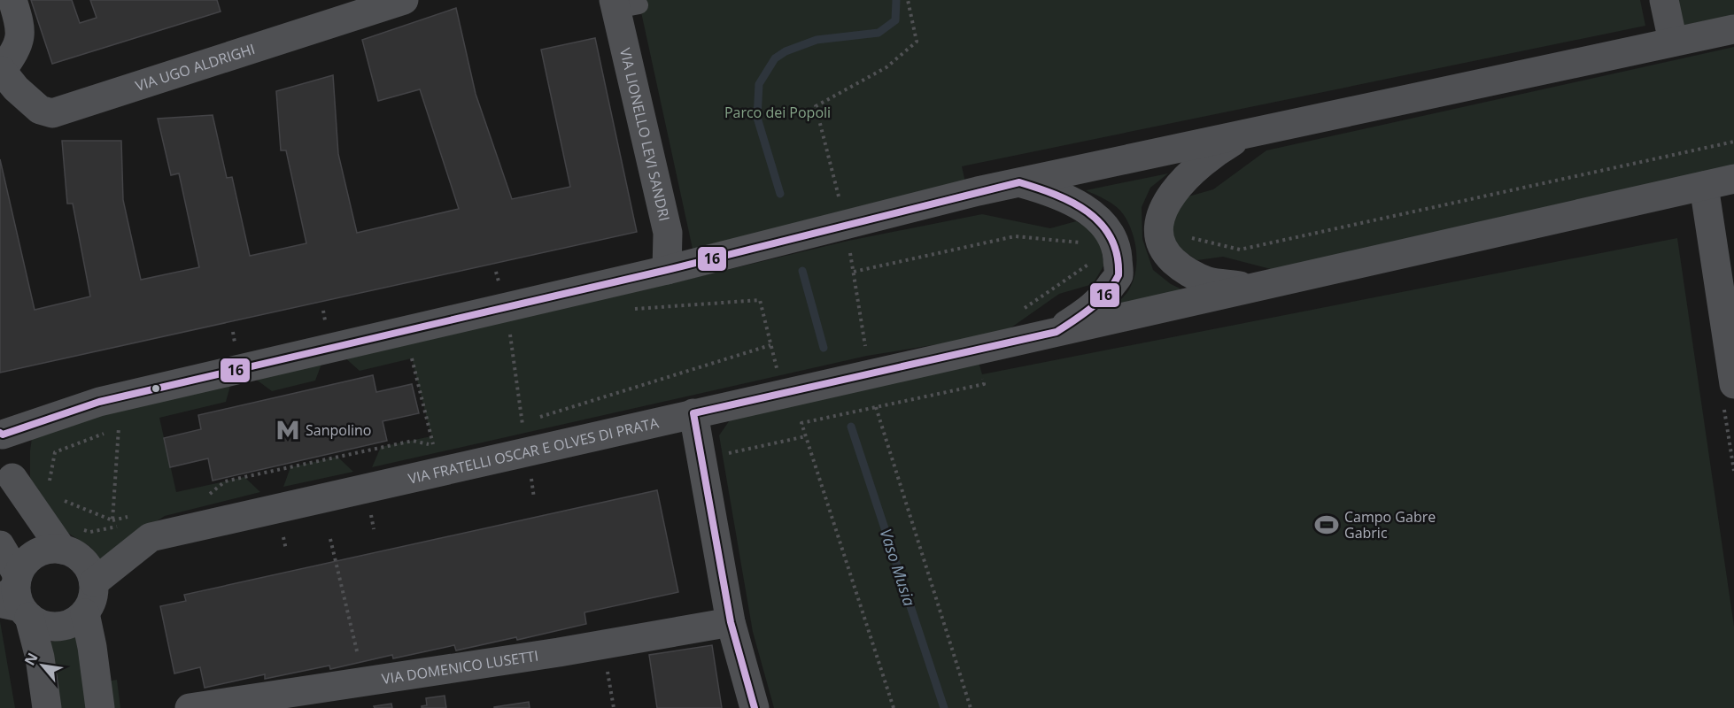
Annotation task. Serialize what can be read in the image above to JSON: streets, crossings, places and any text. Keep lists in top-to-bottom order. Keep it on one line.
{"streets":{"street":["VIA UGO ALDRIGHI","VIA LIONELLO LEVI SANDRI","VIA FRATELLI OSCAR E OLVES DI PRATA","VIA DOMENICO LUSETTI"]},"water":["Vaso Musia"],"parks":["Parco dei Popoli"],"places":{"metro station":["Sanpolino"],"sports":["Campo Gabre Gabric"]},"lines":["transit line 16"],"north":"top left"}
